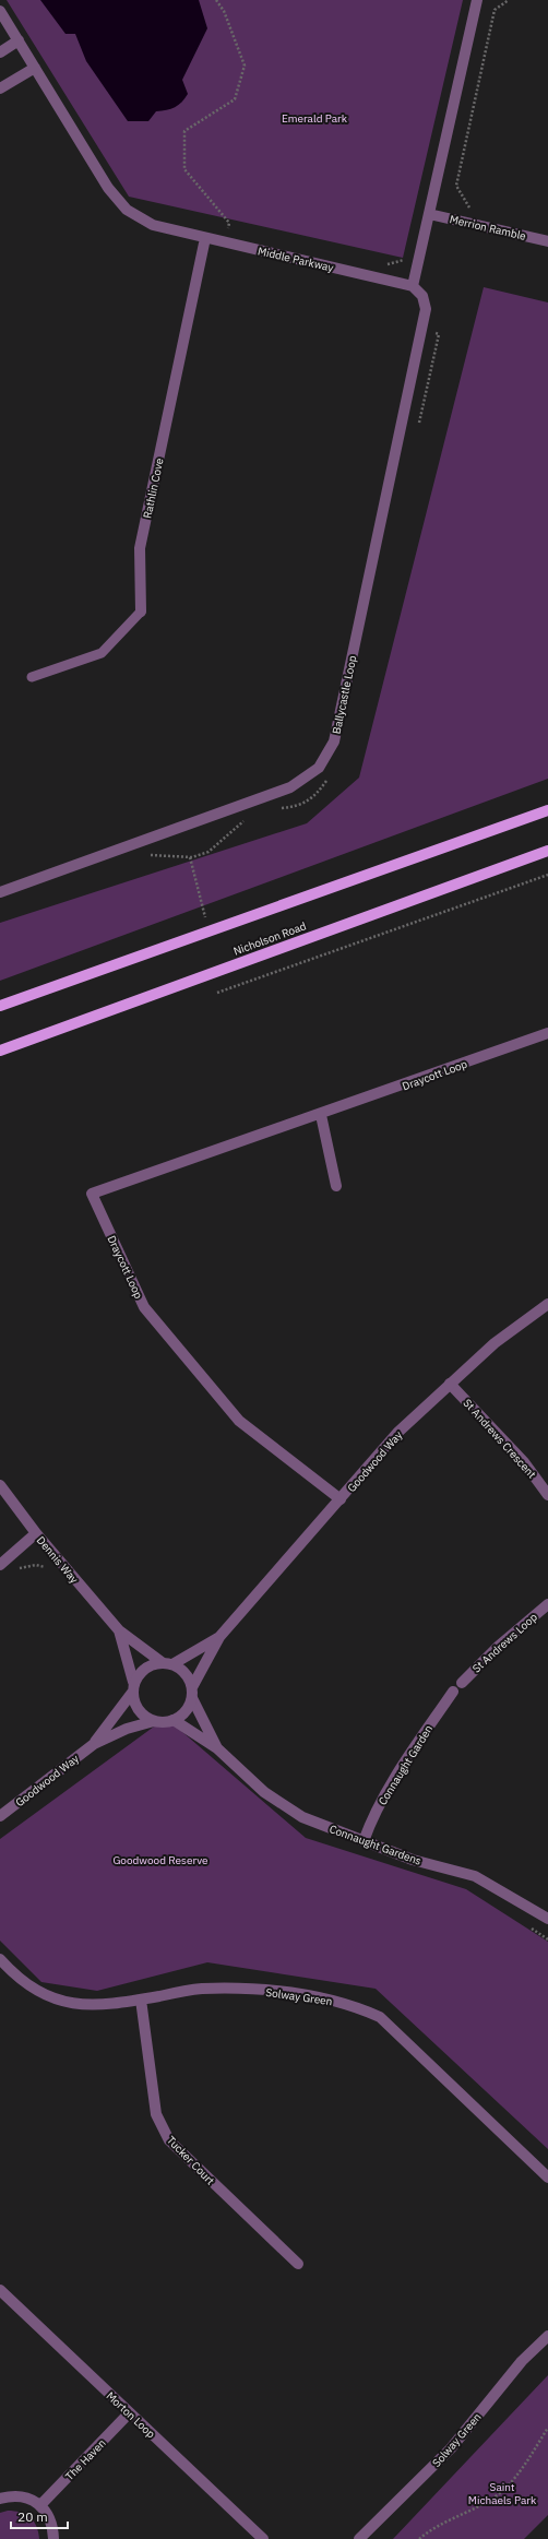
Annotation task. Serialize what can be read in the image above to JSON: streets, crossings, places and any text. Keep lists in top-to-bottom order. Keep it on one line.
{"streets":{"main road":["Nicholson Road"],"street":["Merrion Ramble","Middle Parkway","Rathlin Cove","Ballycastle Loop","Draycott Loop","St Andrews Crescent","Goodwood Way","Dennis Way","St Andrews Loop","Connaught Garden","Connaught Gardens","Solway Green","Tucker Court","Morton Loop","The Haven"]},"crossings":[["Middle Parkway","Rathlin Cove"],["Middle Parkway","Ballycastle Loop"],["Draycott Loop","Goodwood Way"],["St Andrews Crescent","Goodwood Way"],["Goodwood Way","Dennis Way"],["Goodwood Way","Connaught Gardens"],["Dennis Way","Connaught Gardens"],["Connaught Garden","Connaught Gardens"],["Solway Green","Tucker Court"],["Morton Loop","The Haven"]],"parks":["Emerald Park","Goodwood Reserve","Saint Michaels Park"],"scale_bar":"20 m"}
